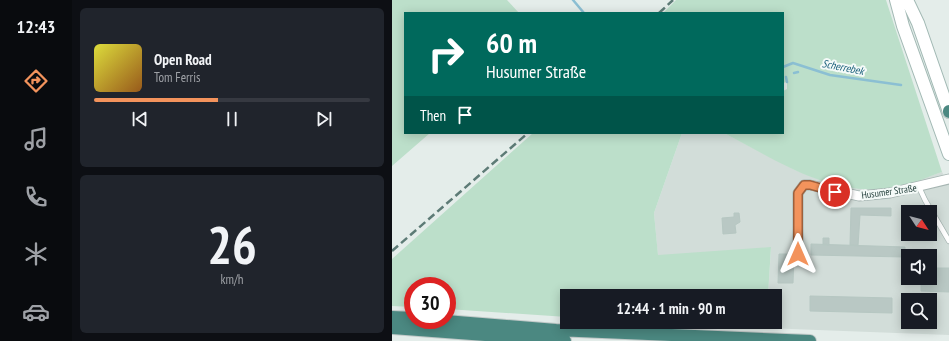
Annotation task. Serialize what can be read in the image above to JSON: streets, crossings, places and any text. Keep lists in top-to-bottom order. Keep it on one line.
{"streets":{"street":["Husumer Straße"]},"water":["Scherrebek"],"north":"bottom right","page":{"tabs":"12:43","turn":["60 m","Husumer Straße"],"song":["Open Road","Tom Ferris"],"then":"Then","tile":["26","km/h"],"limit":"30","trip":"12:44 · 1 min · 90 m"}}
